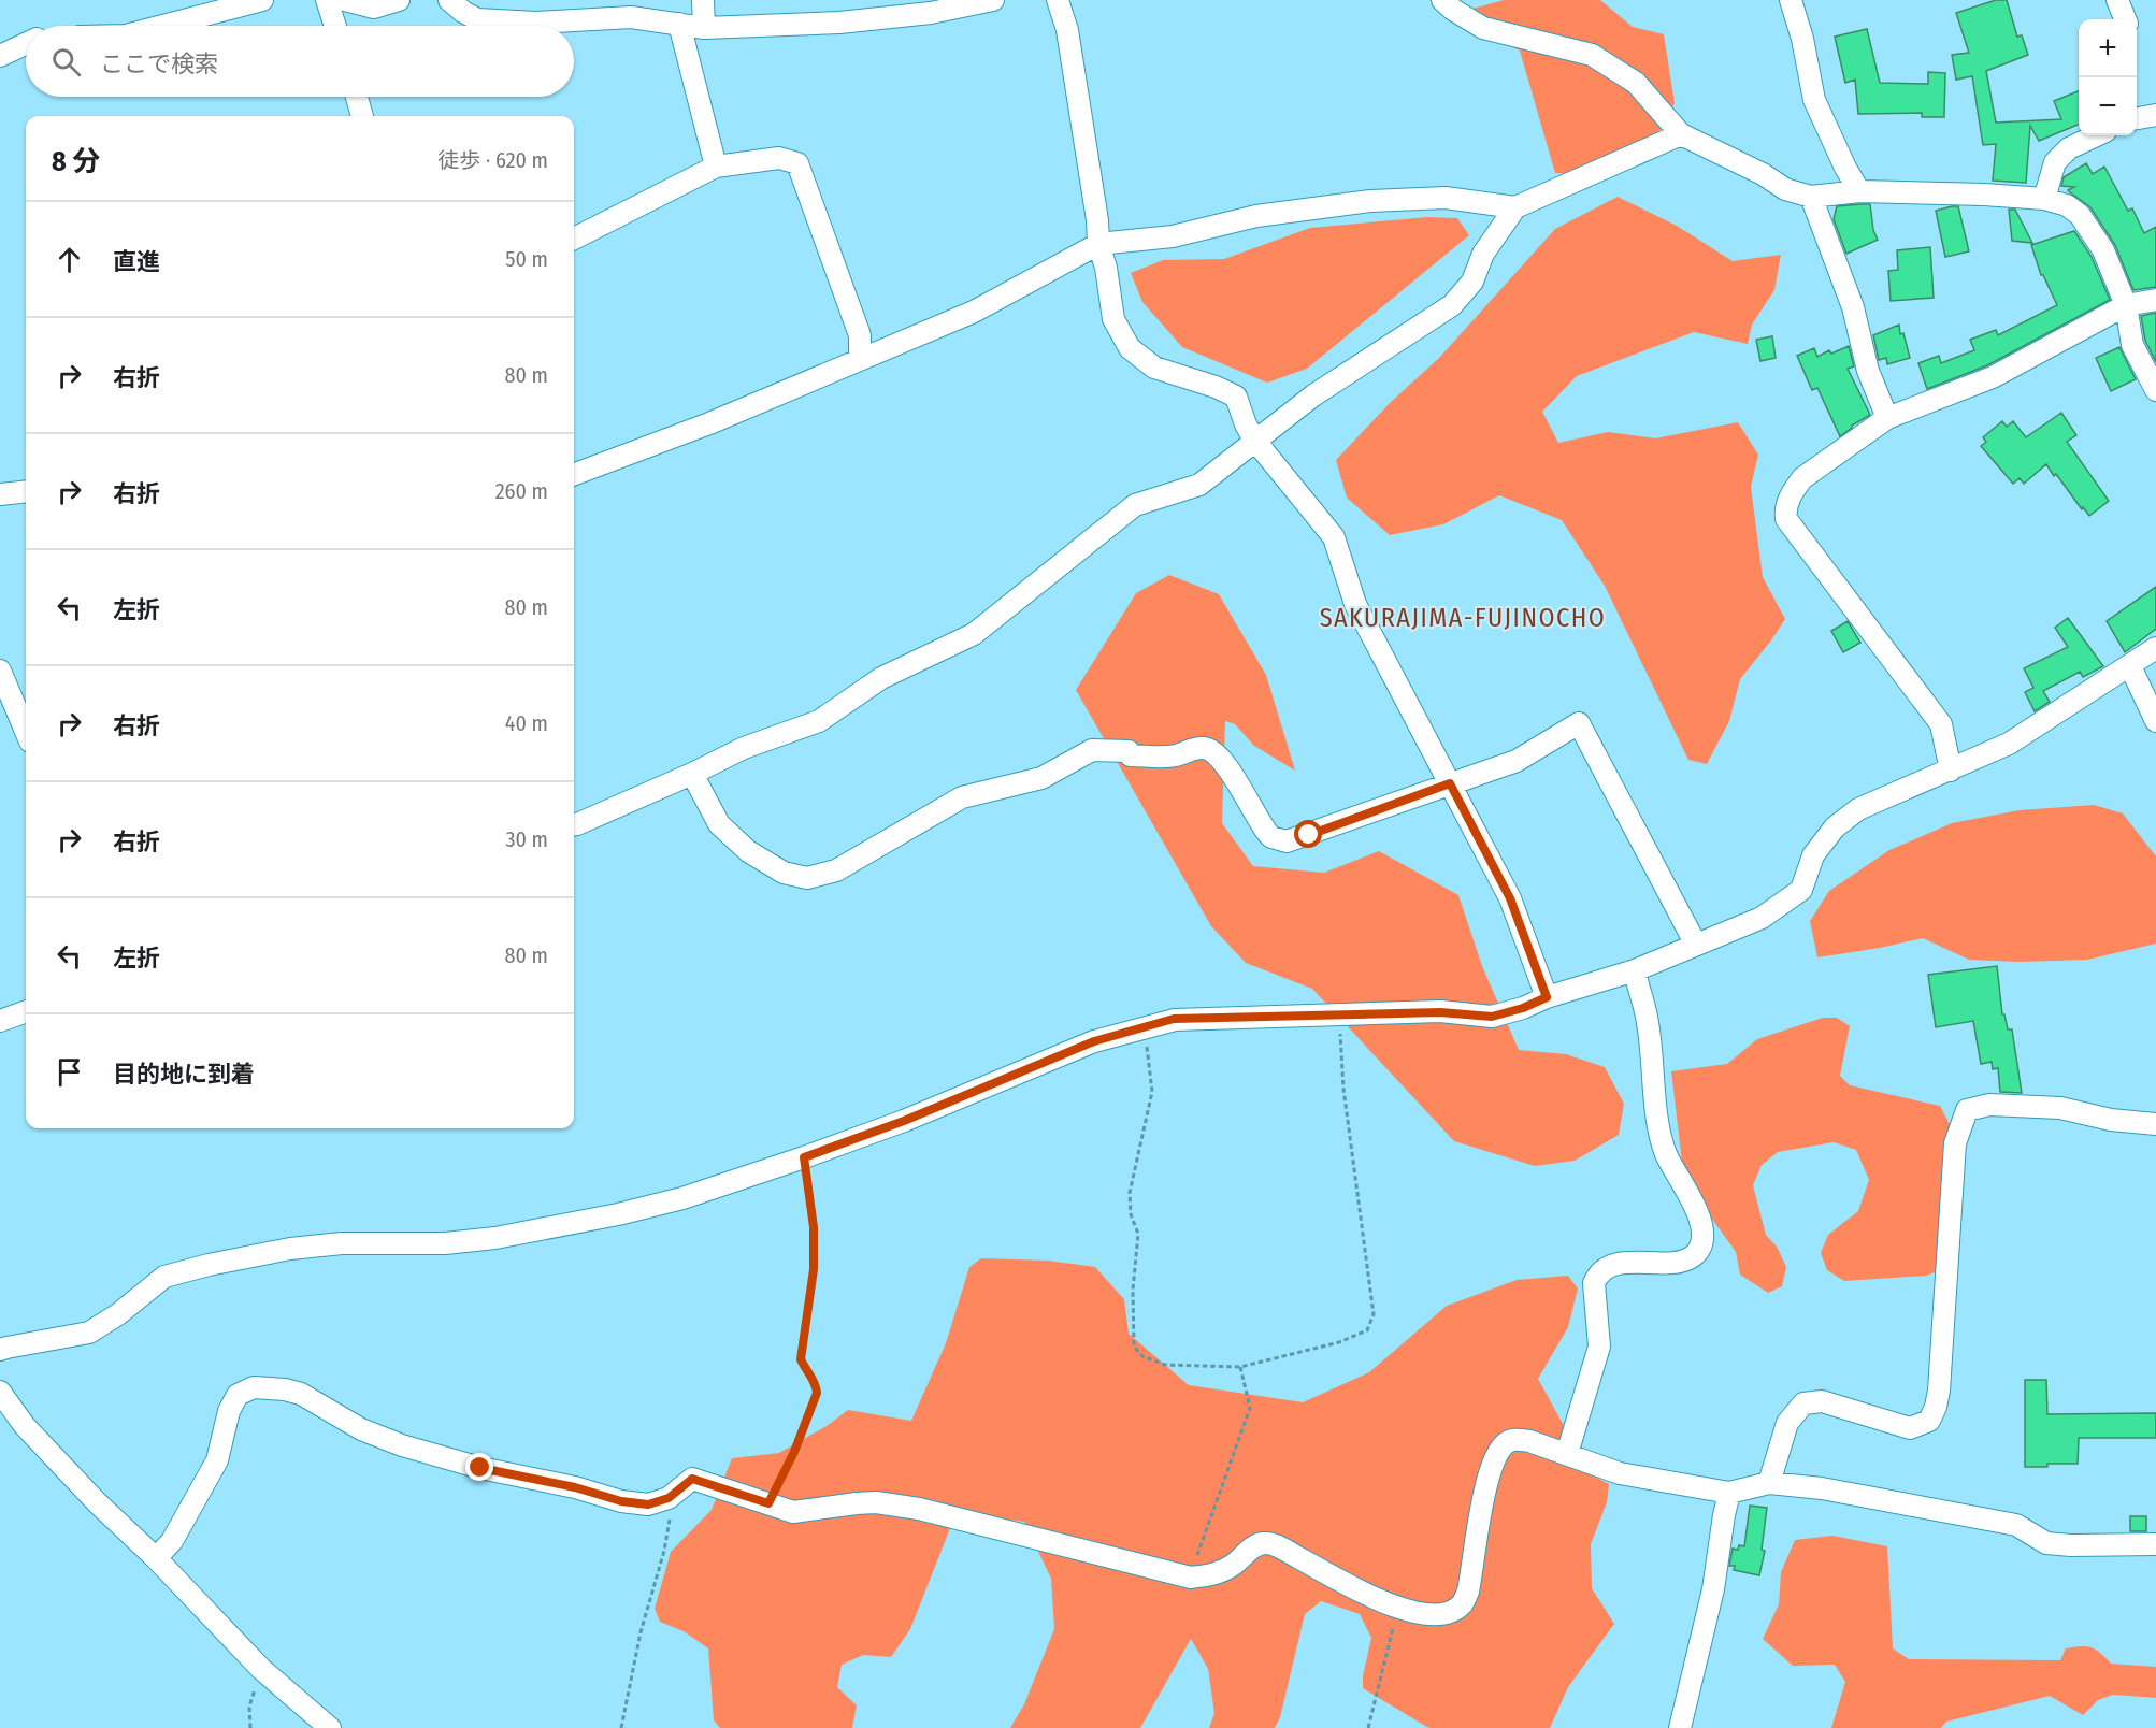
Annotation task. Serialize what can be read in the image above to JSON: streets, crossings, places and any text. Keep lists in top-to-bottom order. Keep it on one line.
{"districts":["SAKURAJIMA-FUJINOCHO"],"page":{"map_buttons":["+","−"],"search":"ここで検索","heading":["8 分","徒歩 · 620 m"],"list":[["直進","50 m"],["右折","80 m"],["右折","260 m"],["左折","80 m"],["右折","40 m"],["右折","30 m"],["左折","80 m"],"目的地に到着"]}}
